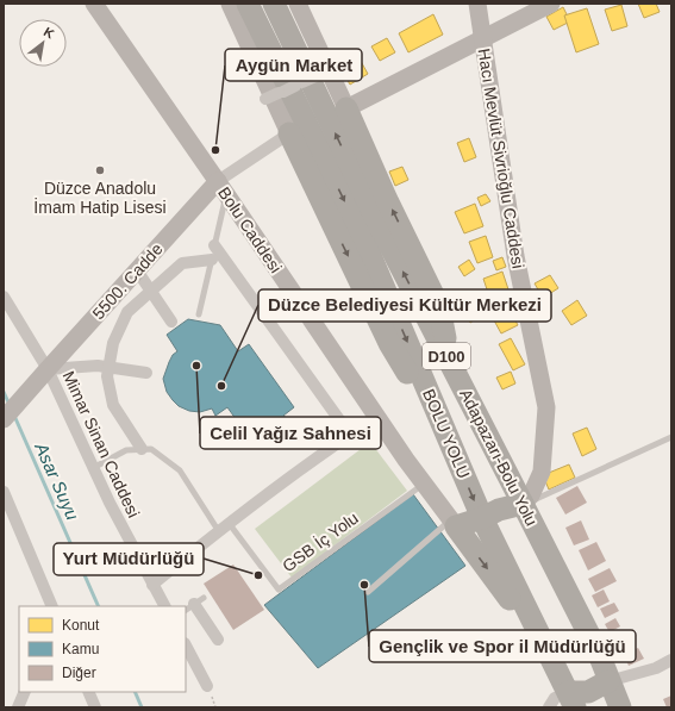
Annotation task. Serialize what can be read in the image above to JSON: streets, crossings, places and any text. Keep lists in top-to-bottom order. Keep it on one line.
{"streets":{"highway":["D100","BOLU YOLU","Adapazarı-Bolu Yolu"],"street":["Hacı Mevlüt Sivrioğlu Caddesi","Bolu Caddesi","5500. Cadde","Mimar Sinan Caddesi"],"lane":["GSB İç Yolu"]},"crossings":[["Hacı Mevlüt Sivrioğlu Caddesi","Adapazarı-Bolu Yolu"],["Bolu Caddesi","5500. Cadde"],["Bolu Caddesi","GSB İç Yolu"],["5500. Cadde","Mimar Sinan Caddesi"]],"water":["Asar Suyu"],"places":["Aygün Market","Düzce Anadolu İmam Hatip Lisesi","Celil Yağız Sahnesi","Düzce Belediyesi Kültür Merkezi","Yurt Müdürlüğü","Gençlik ve Spor il Müdürlüğü"],"legend":["Konut","Kamu","Diğer"],"north":"top right"}
